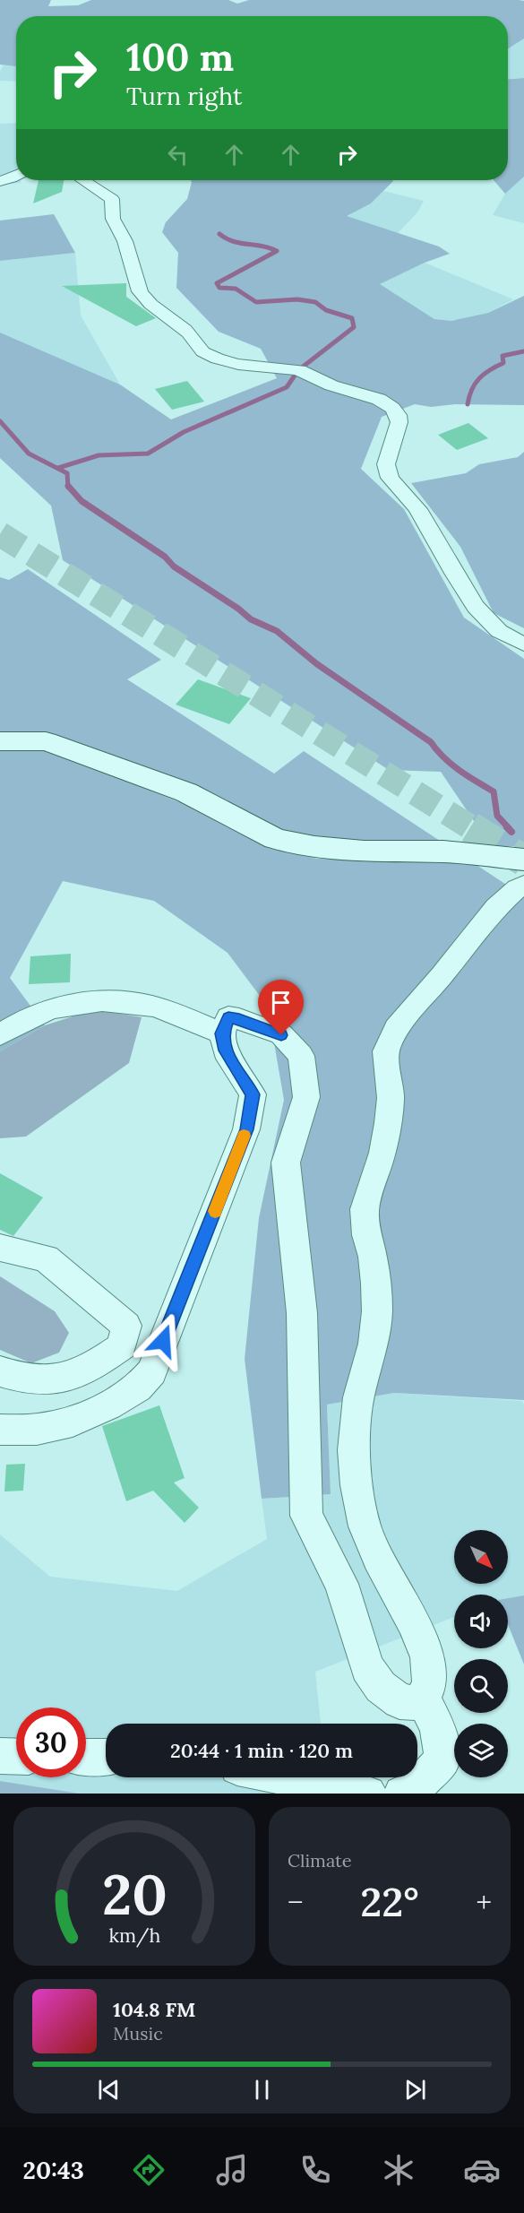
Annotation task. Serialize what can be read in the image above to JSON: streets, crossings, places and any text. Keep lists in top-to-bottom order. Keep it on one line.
{"north":"bottom right","page":{"turn":["100 m","Turn right"],"limit":"30","trip":"20:44 · 1 min · 120 m","tile":"Climate","heat":["−","22°","+"],"song":["104.8 FM","Music"],"tabs":"20:43","gauge":["20","km/h"]}}
